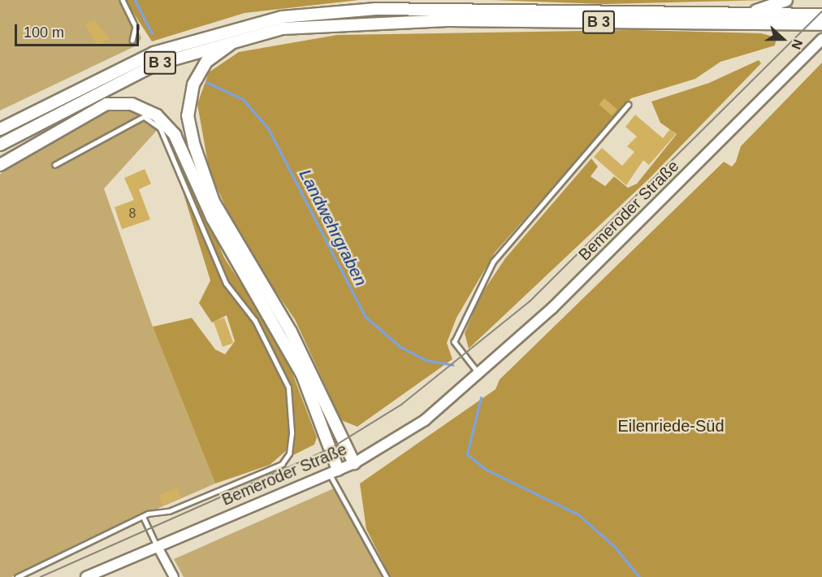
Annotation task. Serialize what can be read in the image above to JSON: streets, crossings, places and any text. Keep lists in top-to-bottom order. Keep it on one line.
{"streets":{"highway":["B 3"],"main road":["Bemeroder Straße"]},"water":["Landwehrgraben"],"parks":["Eilenriede-Süd"],"house_numbers":["8"],"scale_bar":"100 m","north":"right"}
